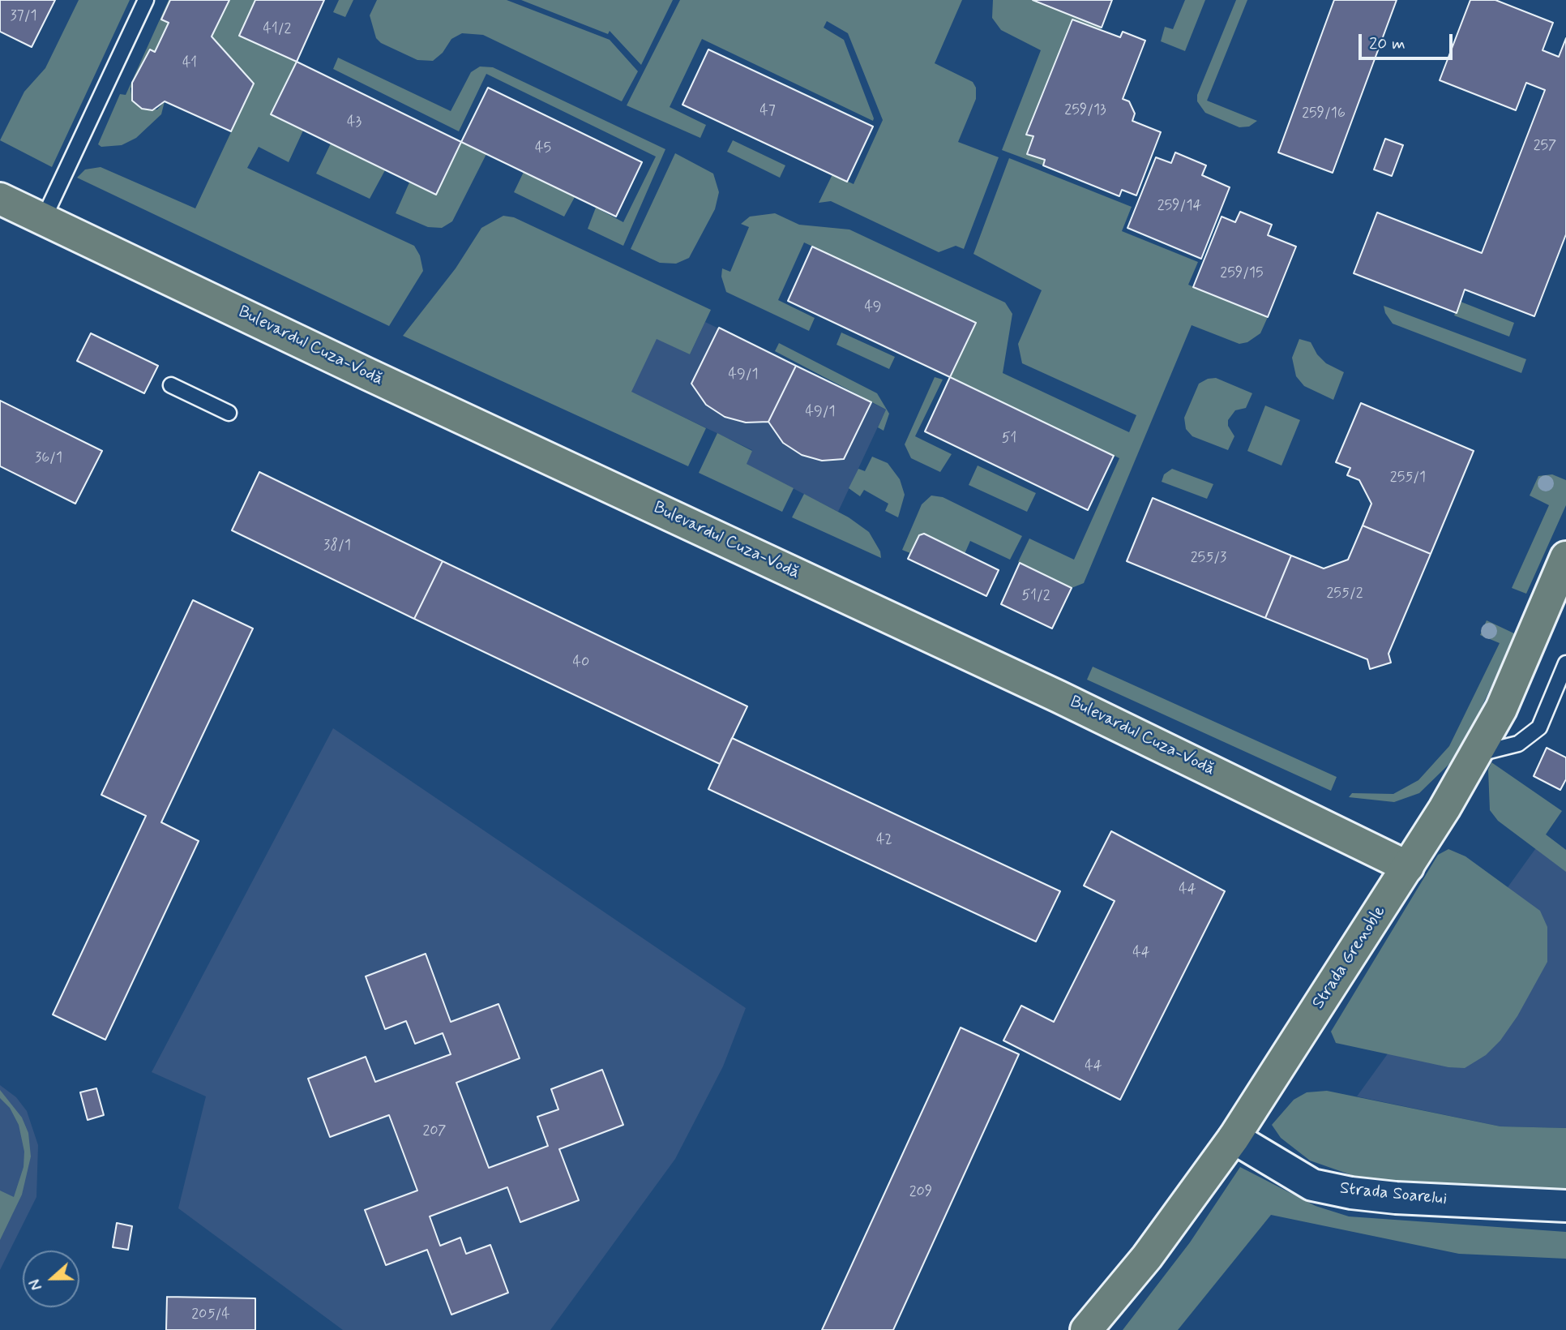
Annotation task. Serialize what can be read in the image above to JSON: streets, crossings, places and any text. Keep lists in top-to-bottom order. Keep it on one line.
{"streets":{"main road":["Bulevardul Cuza-Vodă","Strada Grenoble"],"street":["Strada Soarelui"]},"crossings":[["Bulevardul Cuza-Vodă","Strada Grenoble"],["Strada Grenoble","Strada Soarelui"]],"house_numbers":["37/1","41/2","41","259/13","47","259/16","43","257","45","259/14","259/15","49","49/1","49/1","51","36/1","255/1","38/1","255/3","255/2","51/2","40","42","44","44","44","207","209","205/4"],"scale_bar":"20 m","north":"left"}
